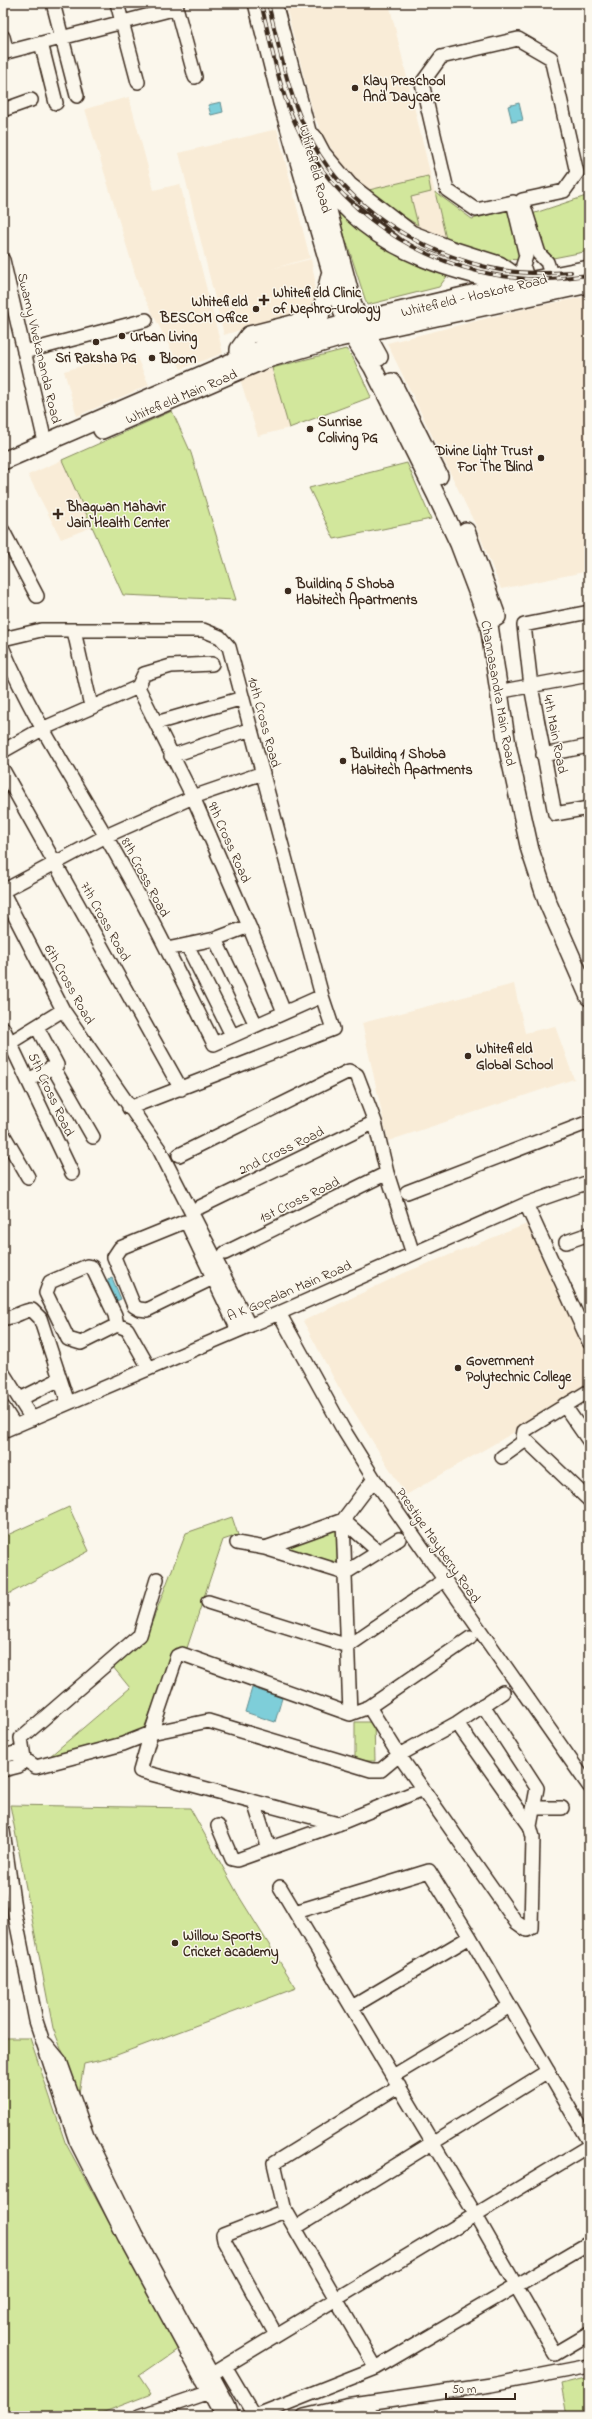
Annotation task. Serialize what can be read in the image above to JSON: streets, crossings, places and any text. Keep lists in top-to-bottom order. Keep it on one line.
{"streets":{"main road":["Whitefield Road","Whitefield - Hoskote Road","Whitefield Main Road","Channasandra Main Road"],"street":["Swamy Vivekananda Road","10th Cross Road","4th Main Road","9th Cross Road","8th Cross Road","7th Cross Road","6th Cross Road","5th Cross Road","2nd Cross Road","1st Cross Road","A K Gopalan Main Road","Prestige Mayberry Road"]},"crossings":[["Whitefield Road","Whitefield - Hoskote Road"],["Whitefield Road","Whitefield Main Road"],["Whitefield Road","Channasandra Main Road"],["Whitefield - Hoskote Road","Whitefield Main Road"],["Whitefield - Hoskote Road","Channasandra Main Road"],["Swamy Vivekananda Road","Whitefield Main Road"],["Whitefield Main Road","Channasandra Main Road"],["10th Cross Road","7th Cross Road"],["6th Cross Road","A K Gopalan Main Road"],["A K Gopalan Main Road","Prestige Mayberry Road"]],"places":{"other":["Klay Preschool And Daycare","Whitefield BESCOM Office","Urban Living","Sri Raksha PG","Bloom","Sunrise Coliving PG","Divine Light Trust For The Blind","Building 5 Shoba Habitech Apartments","Building 1 Shoba Habitech Apartments","Whitefield Global School","Government Polytechnic College","Willow Sports Cricket academy"],"health":["Whitefield Clinic of Nephro-Urology","Bhagwan Mahavir Jain Health Center"]},"scale_bar":"50 m"}
